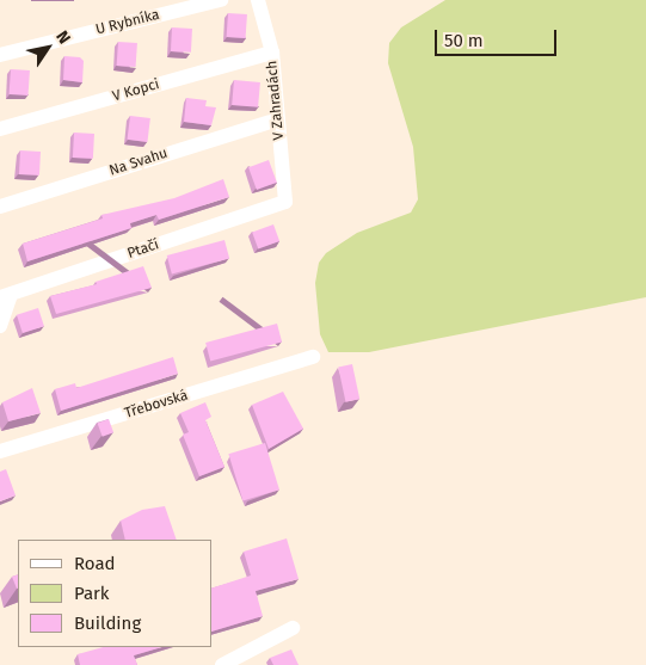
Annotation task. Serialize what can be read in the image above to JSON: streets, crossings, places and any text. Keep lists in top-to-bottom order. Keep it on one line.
{"streets":{"street":["U Rybníka","V Kopci","V Zahradách","Na Svahu","Ptačí","Třebovská"]},"crossings":[["V Kopci","V Zahradách"],["V Zahradách","Na Svahu"],["V Zahradách","Ptačí"]],"legend":["Road","Park","Building"],"scale_bar":"50 m","north":"top right"}
